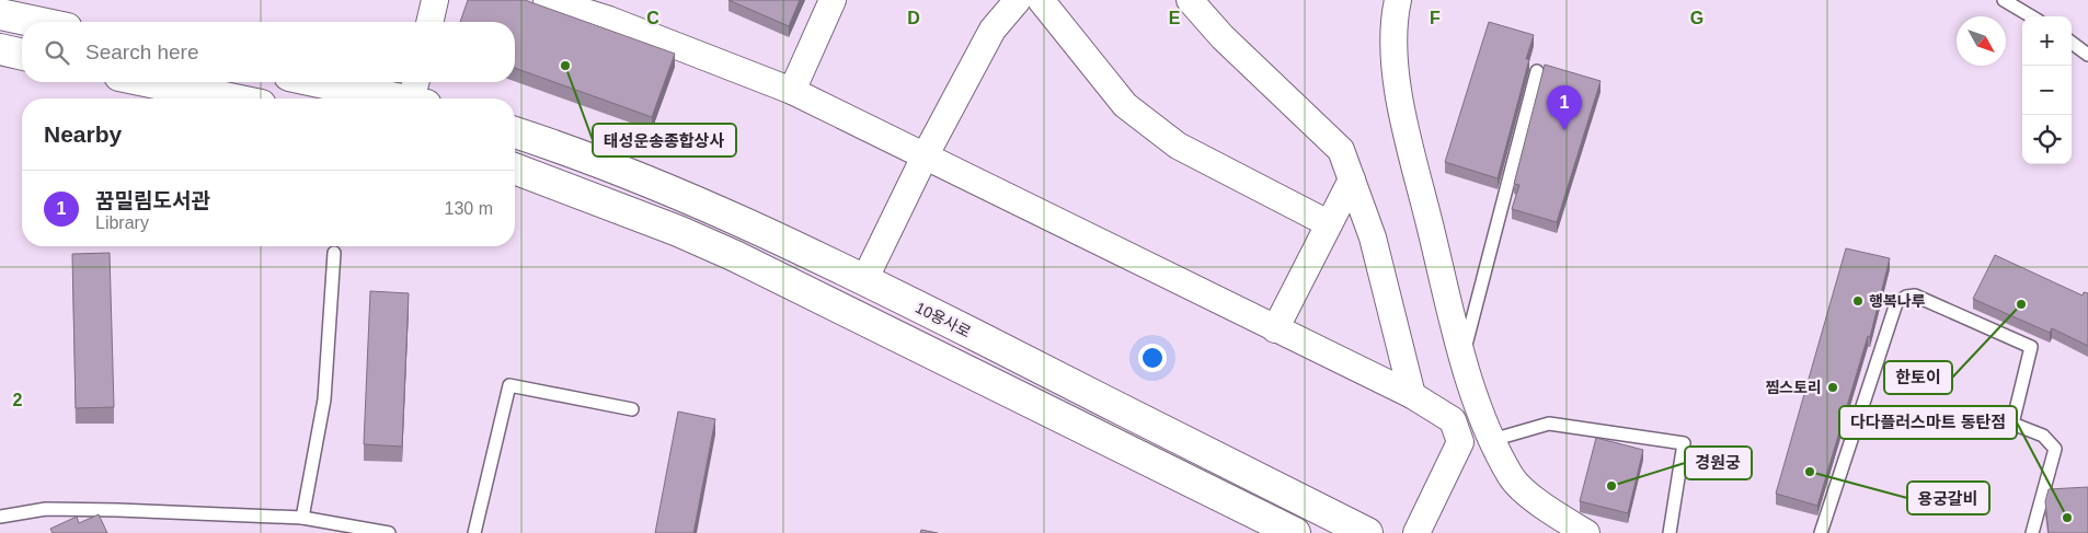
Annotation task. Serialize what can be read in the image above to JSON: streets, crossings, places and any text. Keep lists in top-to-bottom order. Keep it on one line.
{"streets":{"street":["10용사로"]},"places":["태성운송종합상사","행복나루","한토이","찜스토리","용궁갈비","경원궁","다다플러스마트 동탄점"],"north":"bottom right","page":{"map_buttons":["+","−"],"search":"Search here","pins":"1","heading":"Nearby","list":[{"mark":"1","name":"꿈밀림도서관","note":"Library","value":"130 m"}]},"grid":{"columns":["C","D","E","F","G"],"rows":["2"]}}
